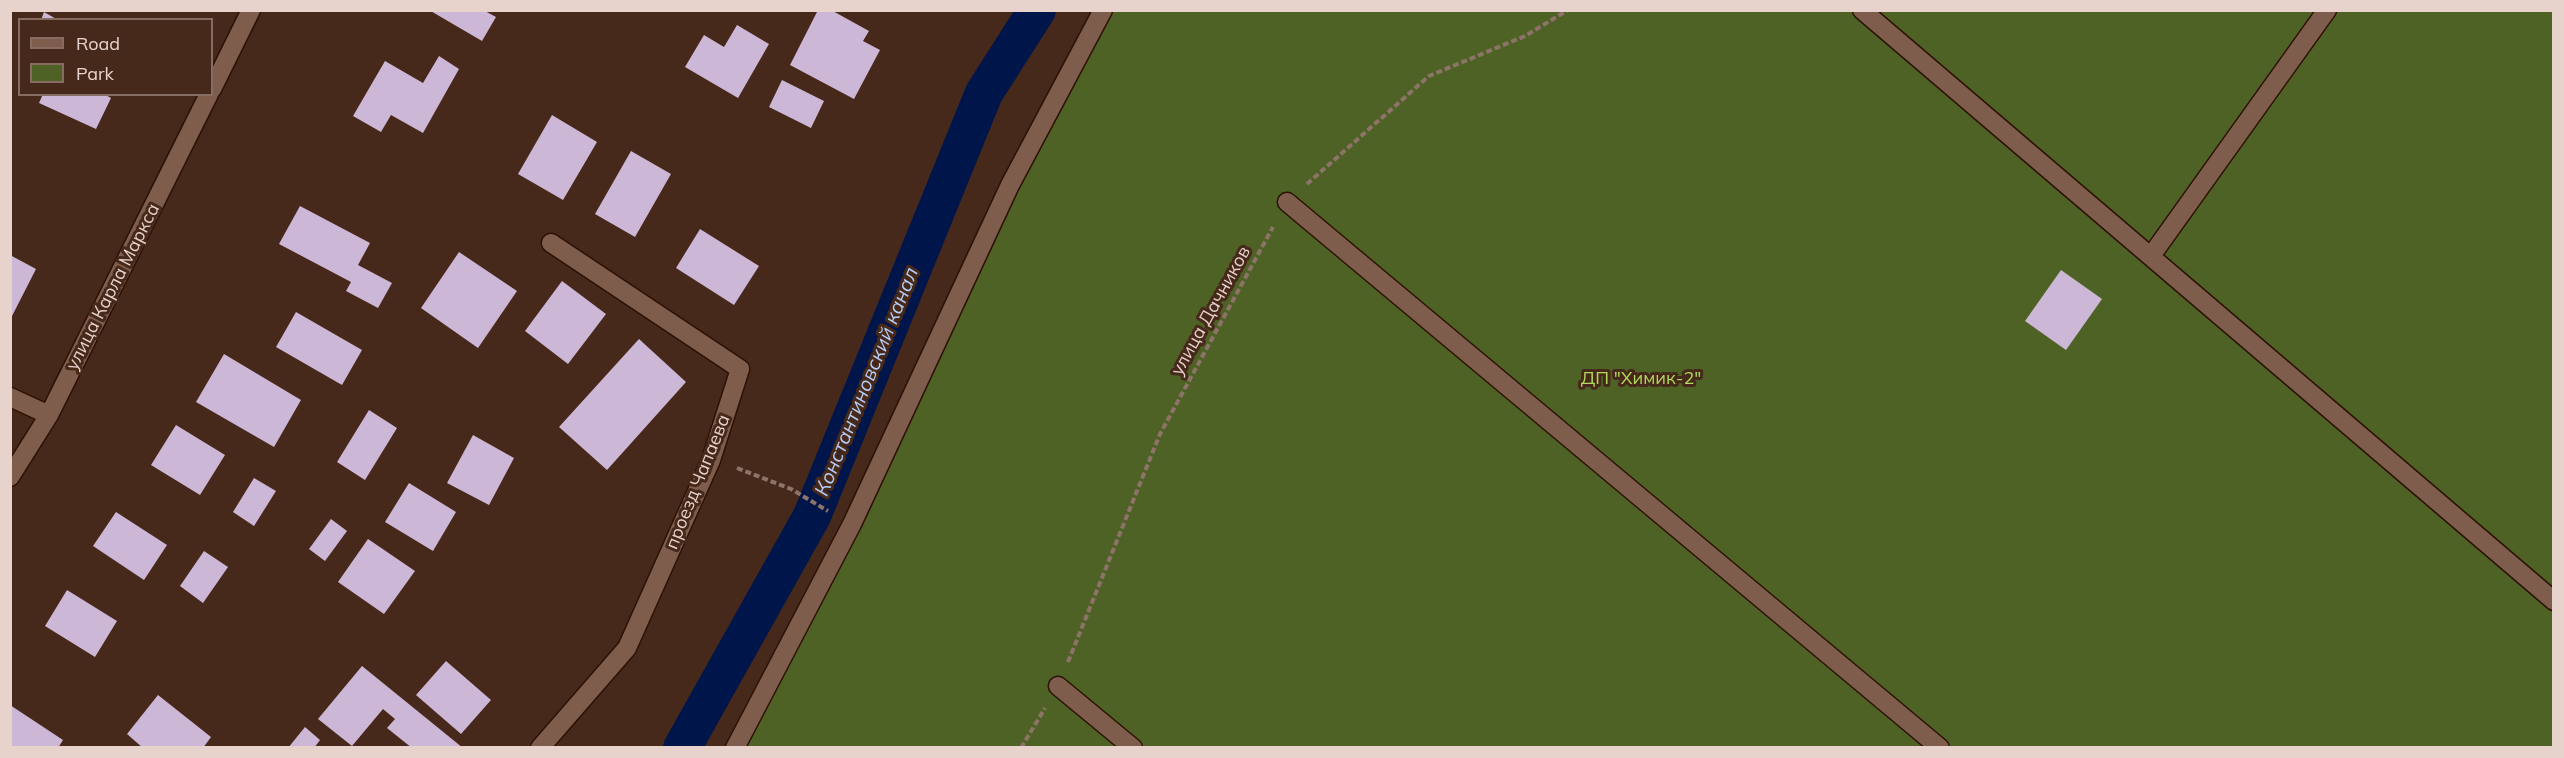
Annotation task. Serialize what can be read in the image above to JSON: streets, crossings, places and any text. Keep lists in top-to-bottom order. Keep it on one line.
{"streets":{"street":["улица Карла Маркса","проезд Чапаева"],"path":["улица Дачников"]},"water":["Константиновский канал"],"parks":["ДП \"Химик-2\""],"legend":["Road","Park"]}
